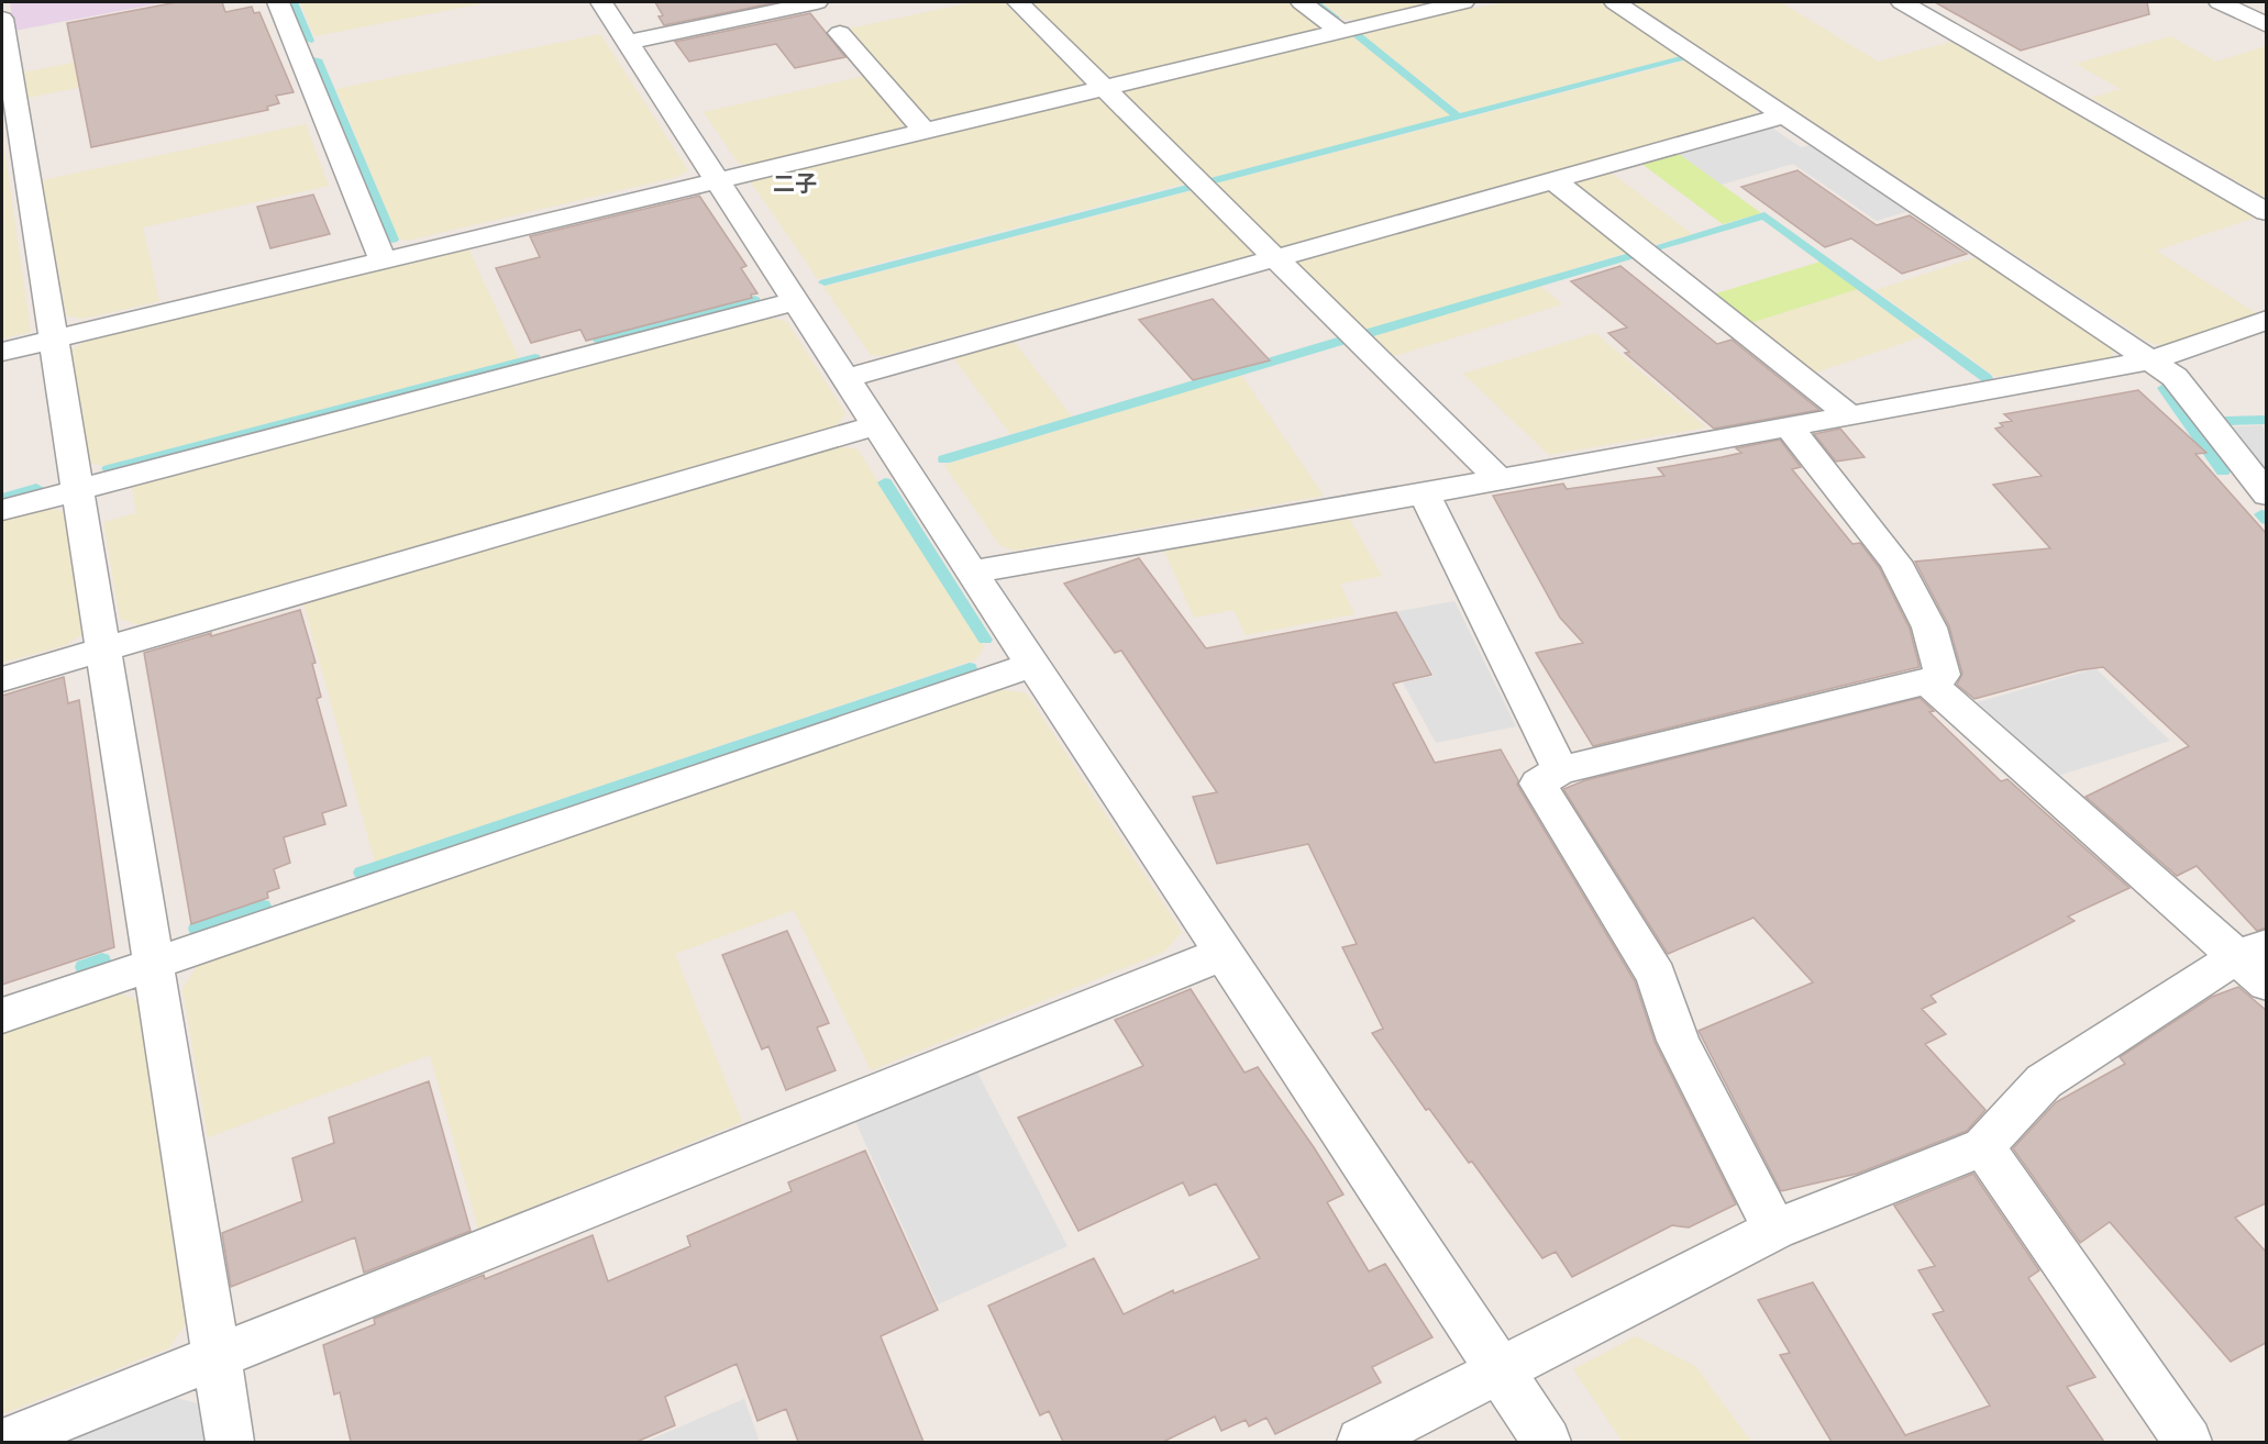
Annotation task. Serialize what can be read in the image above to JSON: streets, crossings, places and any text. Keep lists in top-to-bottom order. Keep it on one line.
{"districts":["二子"]}
